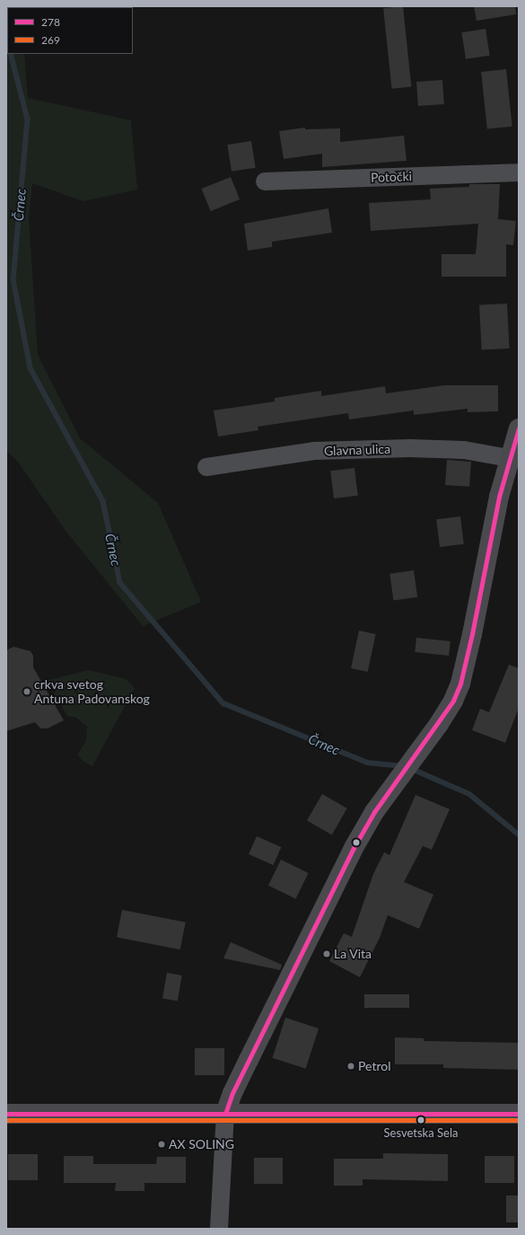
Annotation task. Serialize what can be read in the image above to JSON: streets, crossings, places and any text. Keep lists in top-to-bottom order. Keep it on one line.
{"streets":{"street":["Potočki","Glavna ulica"]},"water":["Črnec"],"places":["crkva svetog Antuna Padovanskog","La Vita","Petrol","Sesvetska Sela","AX SOLING"],"lines":["transit line 278","transit line 269"],"legend":["278","269"]}
